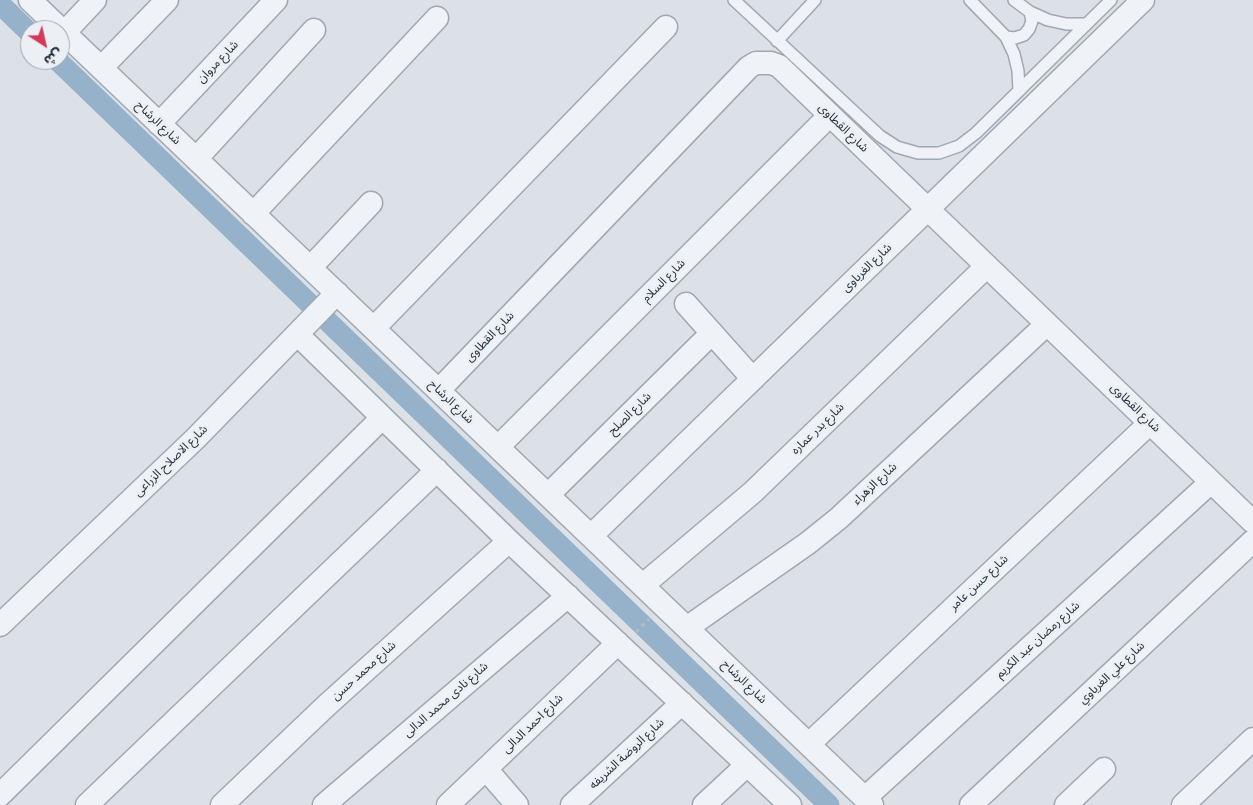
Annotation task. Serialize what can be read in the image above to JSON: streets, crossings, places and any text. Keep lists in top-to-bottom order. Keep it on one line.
{"streets":{"street":["شارع مروان","شارع الرشاح","شارع القطاوى","شارع الغرباوى","شارع السلام","شارع الصلح","شارع بدر عماره","شارع الاصلاح الزراعى","شارع الزهراء","شارع حسن عامر","شارع رمضان عبد الكريم","شارع محمد حسن","شارع علي الغرباوي","شارع نادى محمد الدالى","شارع احمد الدالى","شارع الروضة الشريفه"]},"crossings":[["شارع مروان","شارع الرشاح"],["شارع الرشاح","شارع القطاوى"],["شارع الرشاح","شارع الغرباوى"],["شارع الرشاح","شارع السلام"],["شارع الرشاح","شارع الصلح"],["شارع الرشاح","شارع بدر عماره"],["شارع الرشاح","شارع الاصلاح الزراعى"],["شارع الرشاح","شارع الزهراء"],["شارع الرشاح","شارع حسن عامر"],["شارع الرشاح","شارع رمضان عبد الكريم"],["شارع القطاوى","شارع الغرباوى"],["شارع القطاوى","شارع السلام"],["شارع القطاوى","شارع بدر عماره"],["شارع القطاوى","شارع الزهراء"],["شارع القطاوى","شارع حسن عامر"],["شارع القطاوى","شارع رمضان عبد الكريم"]],"north":"bottom right"}
